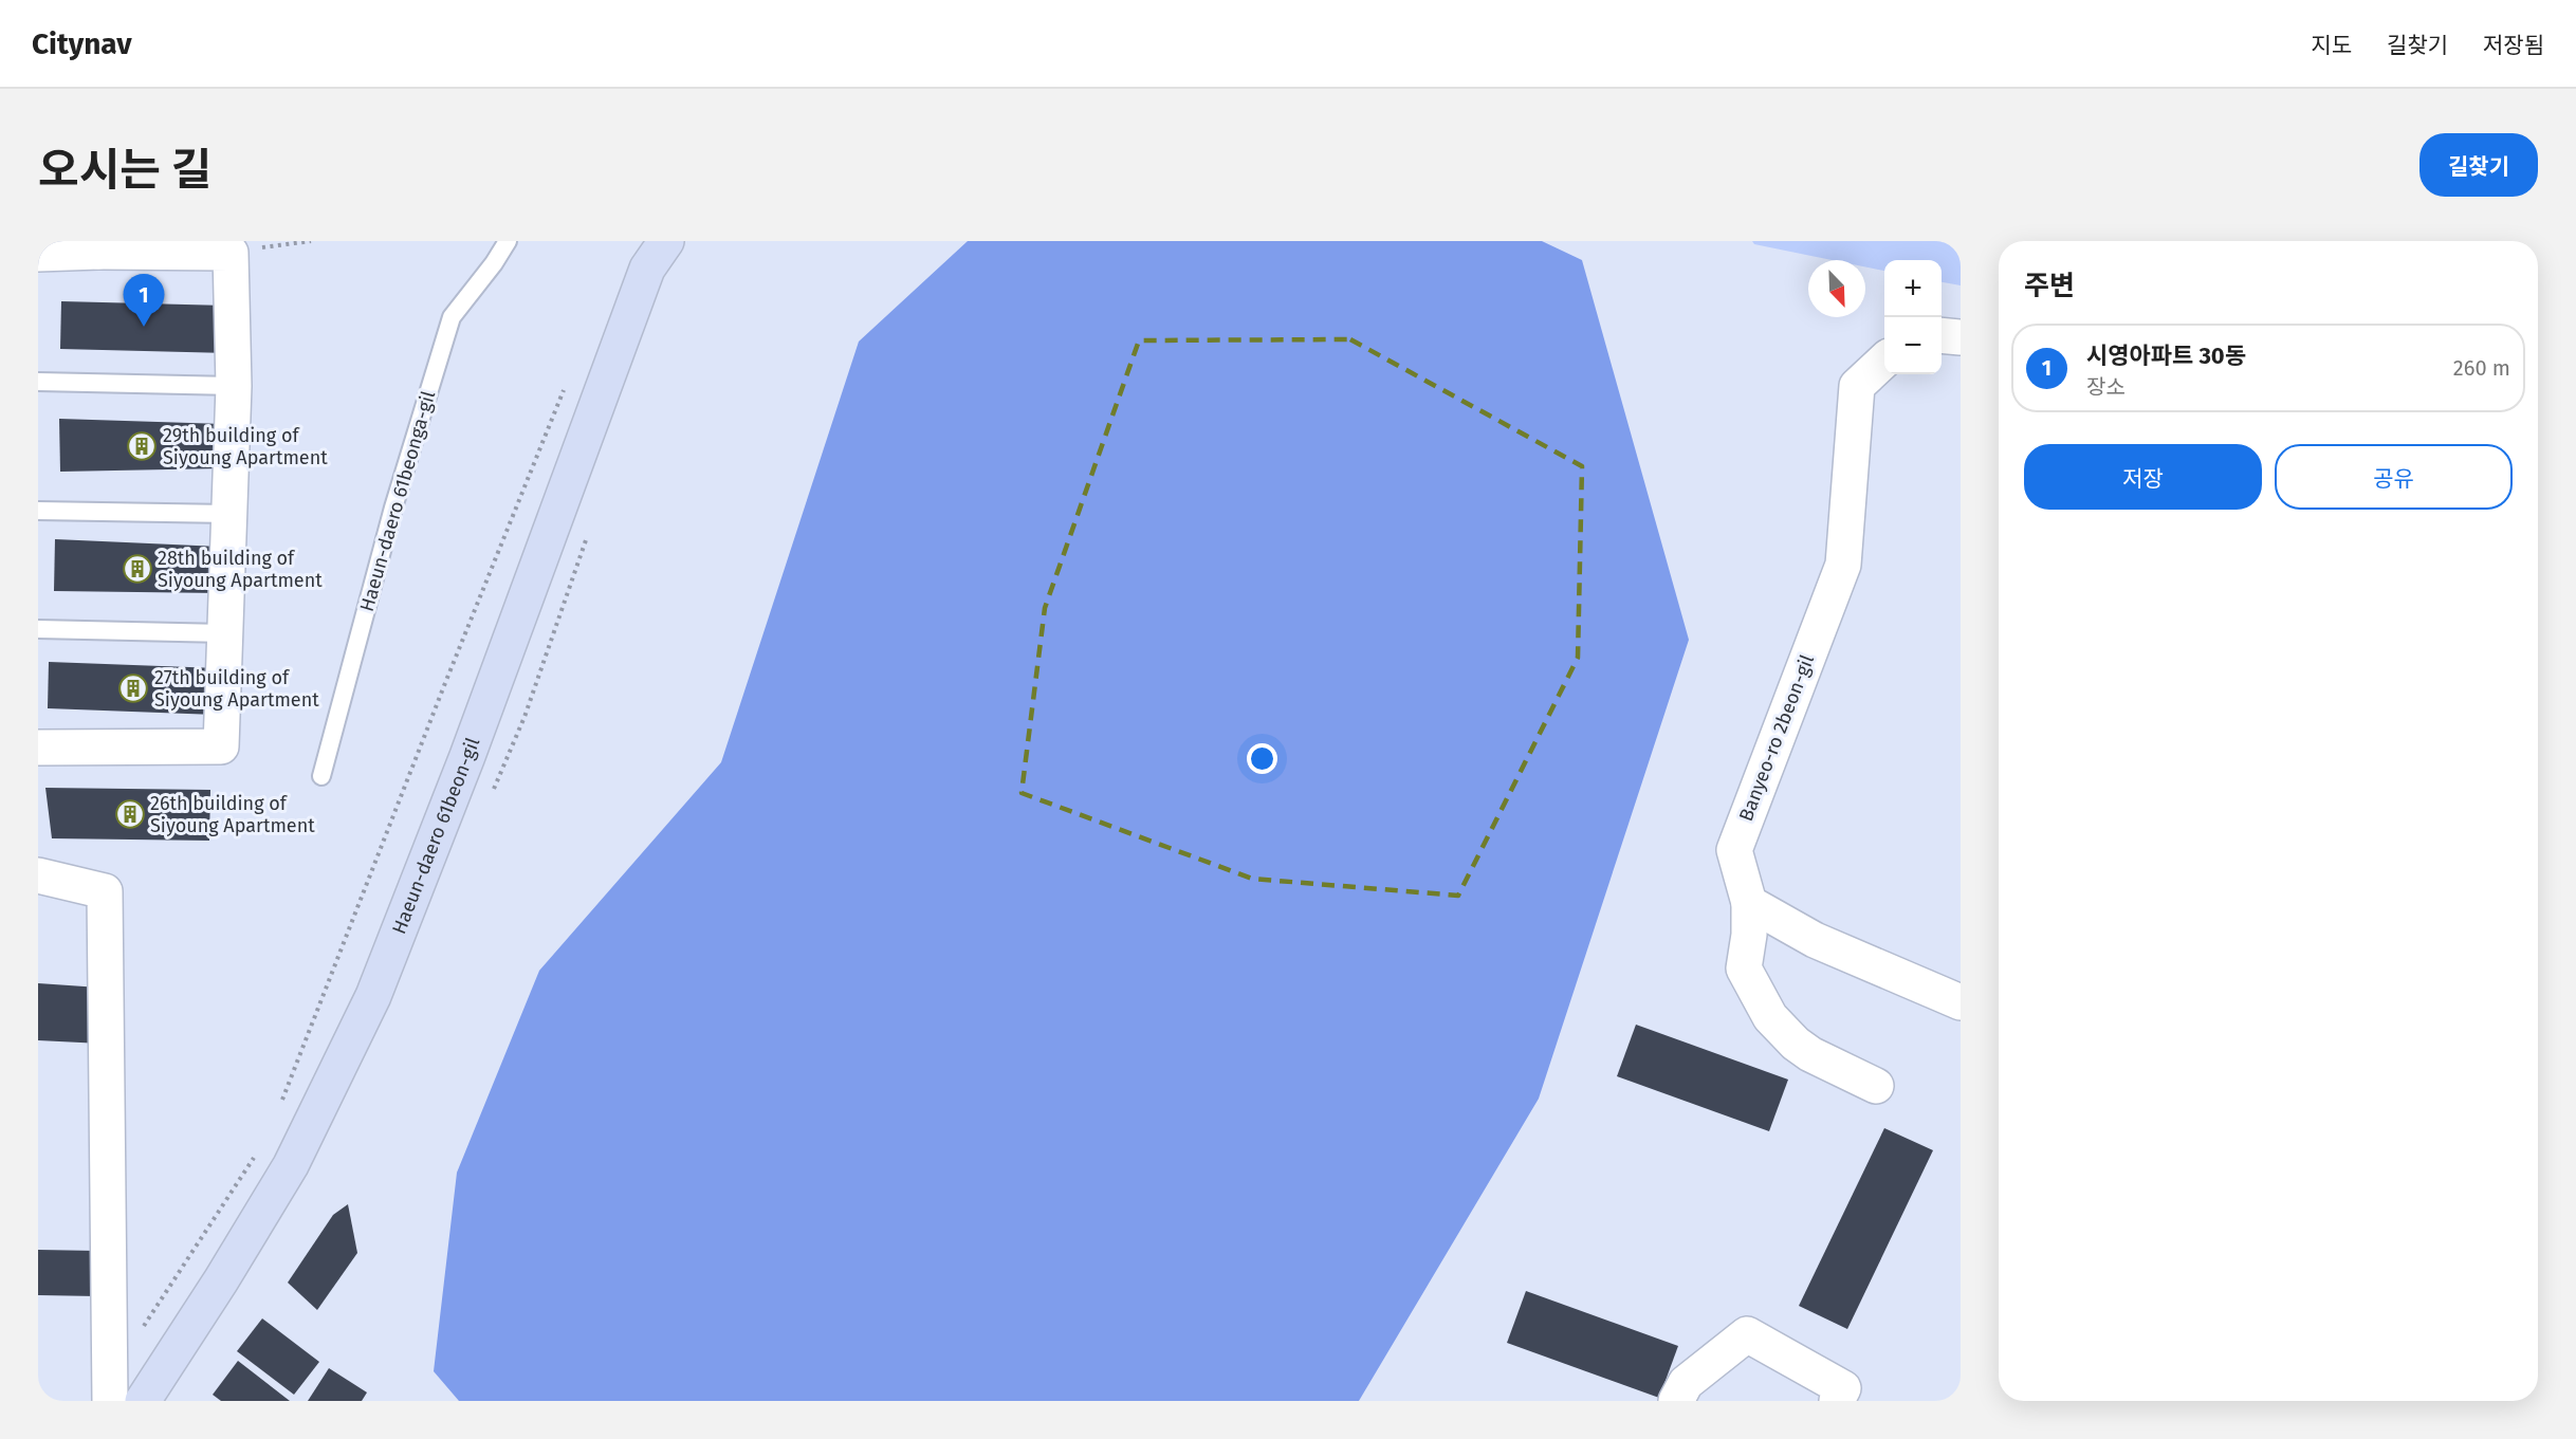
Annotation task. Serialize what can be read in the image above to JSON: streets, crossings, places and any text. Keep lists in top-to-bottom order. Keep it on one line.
{"streets":{"main road":["Haeun-daero 61beon-gil"],"street":["Banyeo-ro 2beon-gil"],"lane":["Haeun-daero 61beonga-gil"]},"places":{"building":["29th building of Siyoung Apartment","28th building of Siyoung Apartment","27th building of Siyoung Apartment","26th building of Siyoung Apartment"]},"north":"bottom right","page":{"header":"Citynav","nav":["지도","길찾기","저장됨"],"title":"오시는 길","buttons":["길찾기",["저장","공유"]],"heading":"주변","map_buttons":["+","−"],"pins":"1","list":[{"mark":"1","name":"시영아파트 30동","note":"장소","value":"260 m"}]}}
